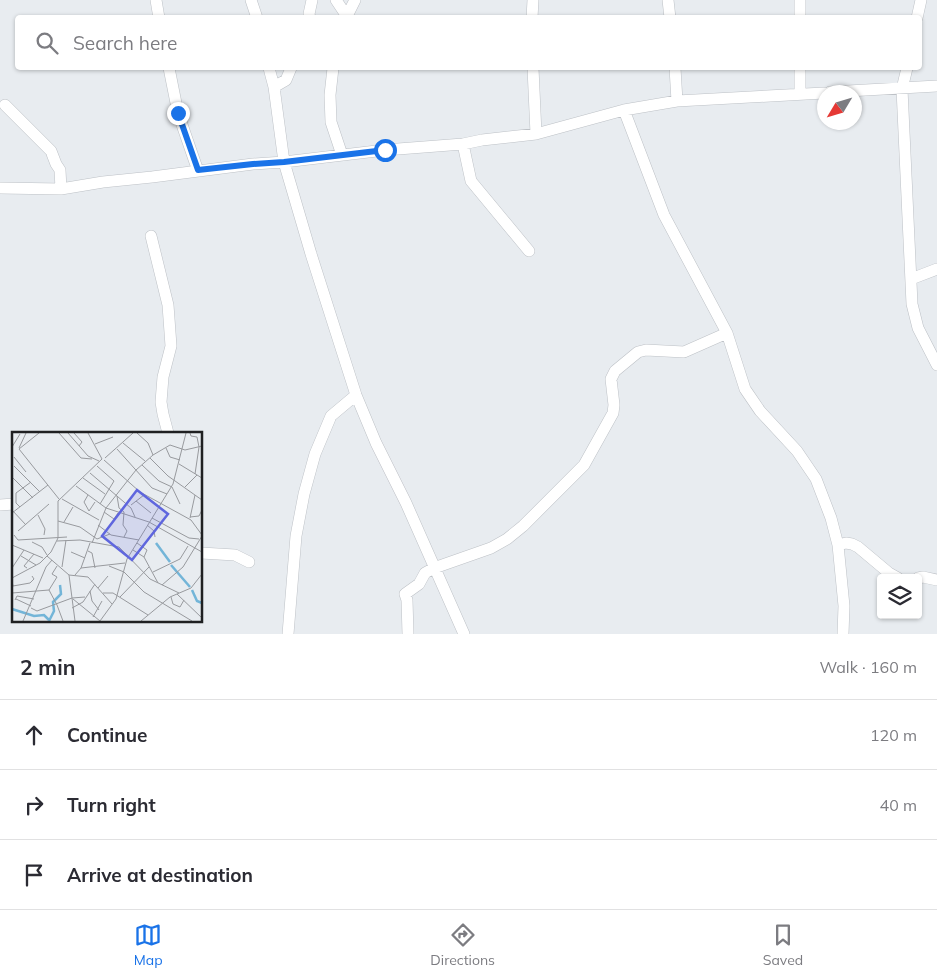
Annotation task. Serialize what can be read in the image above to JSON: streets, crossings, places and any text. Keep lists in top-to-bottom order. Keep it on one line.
{"north":"bottom left","page":{"search":"Search here","heading":["2 min","Walk · 160 m"],"list":[["Continue","120 m"],["Turn right","40 m"],"Arrive at destination"],"nav":["Map","Directions","Saved"]}}
